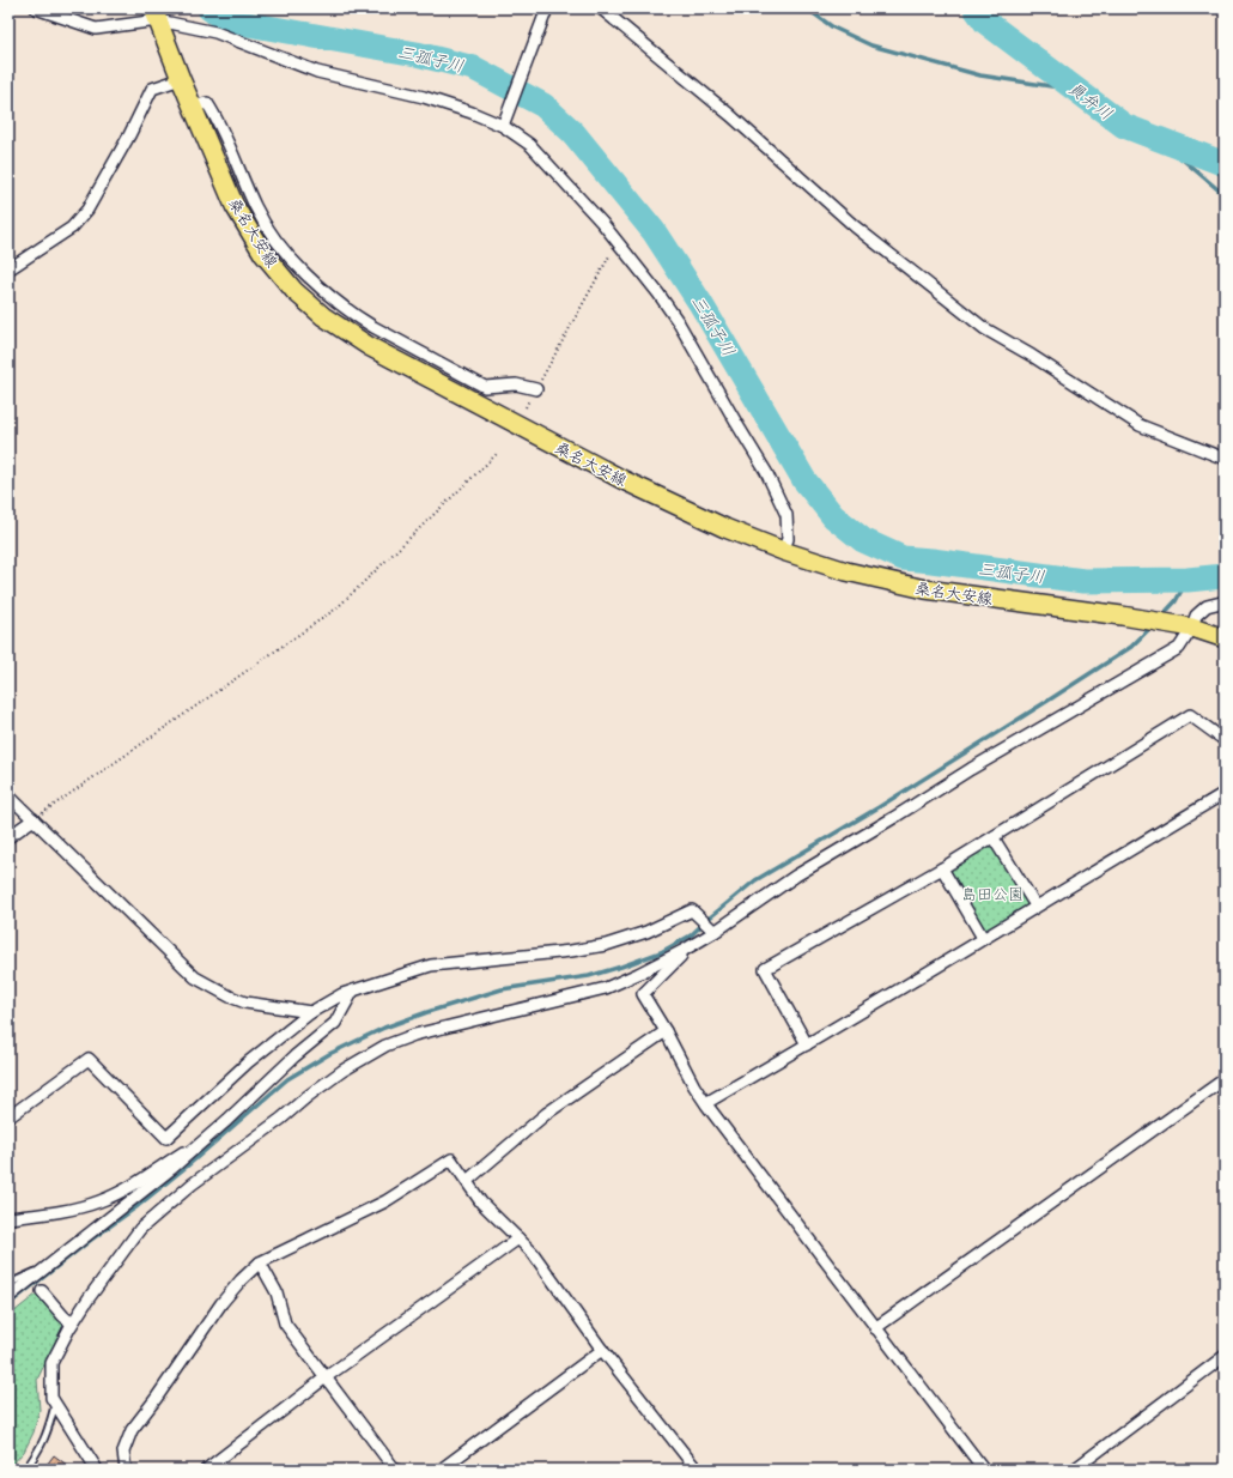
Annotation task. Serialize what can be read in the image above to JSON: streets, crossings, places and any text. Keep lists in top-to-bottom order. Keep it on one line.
{"streets":{"main road":["桑名大安線"]},"water":["三孤子川","員弁川"],"parks":["島田公園"]}
